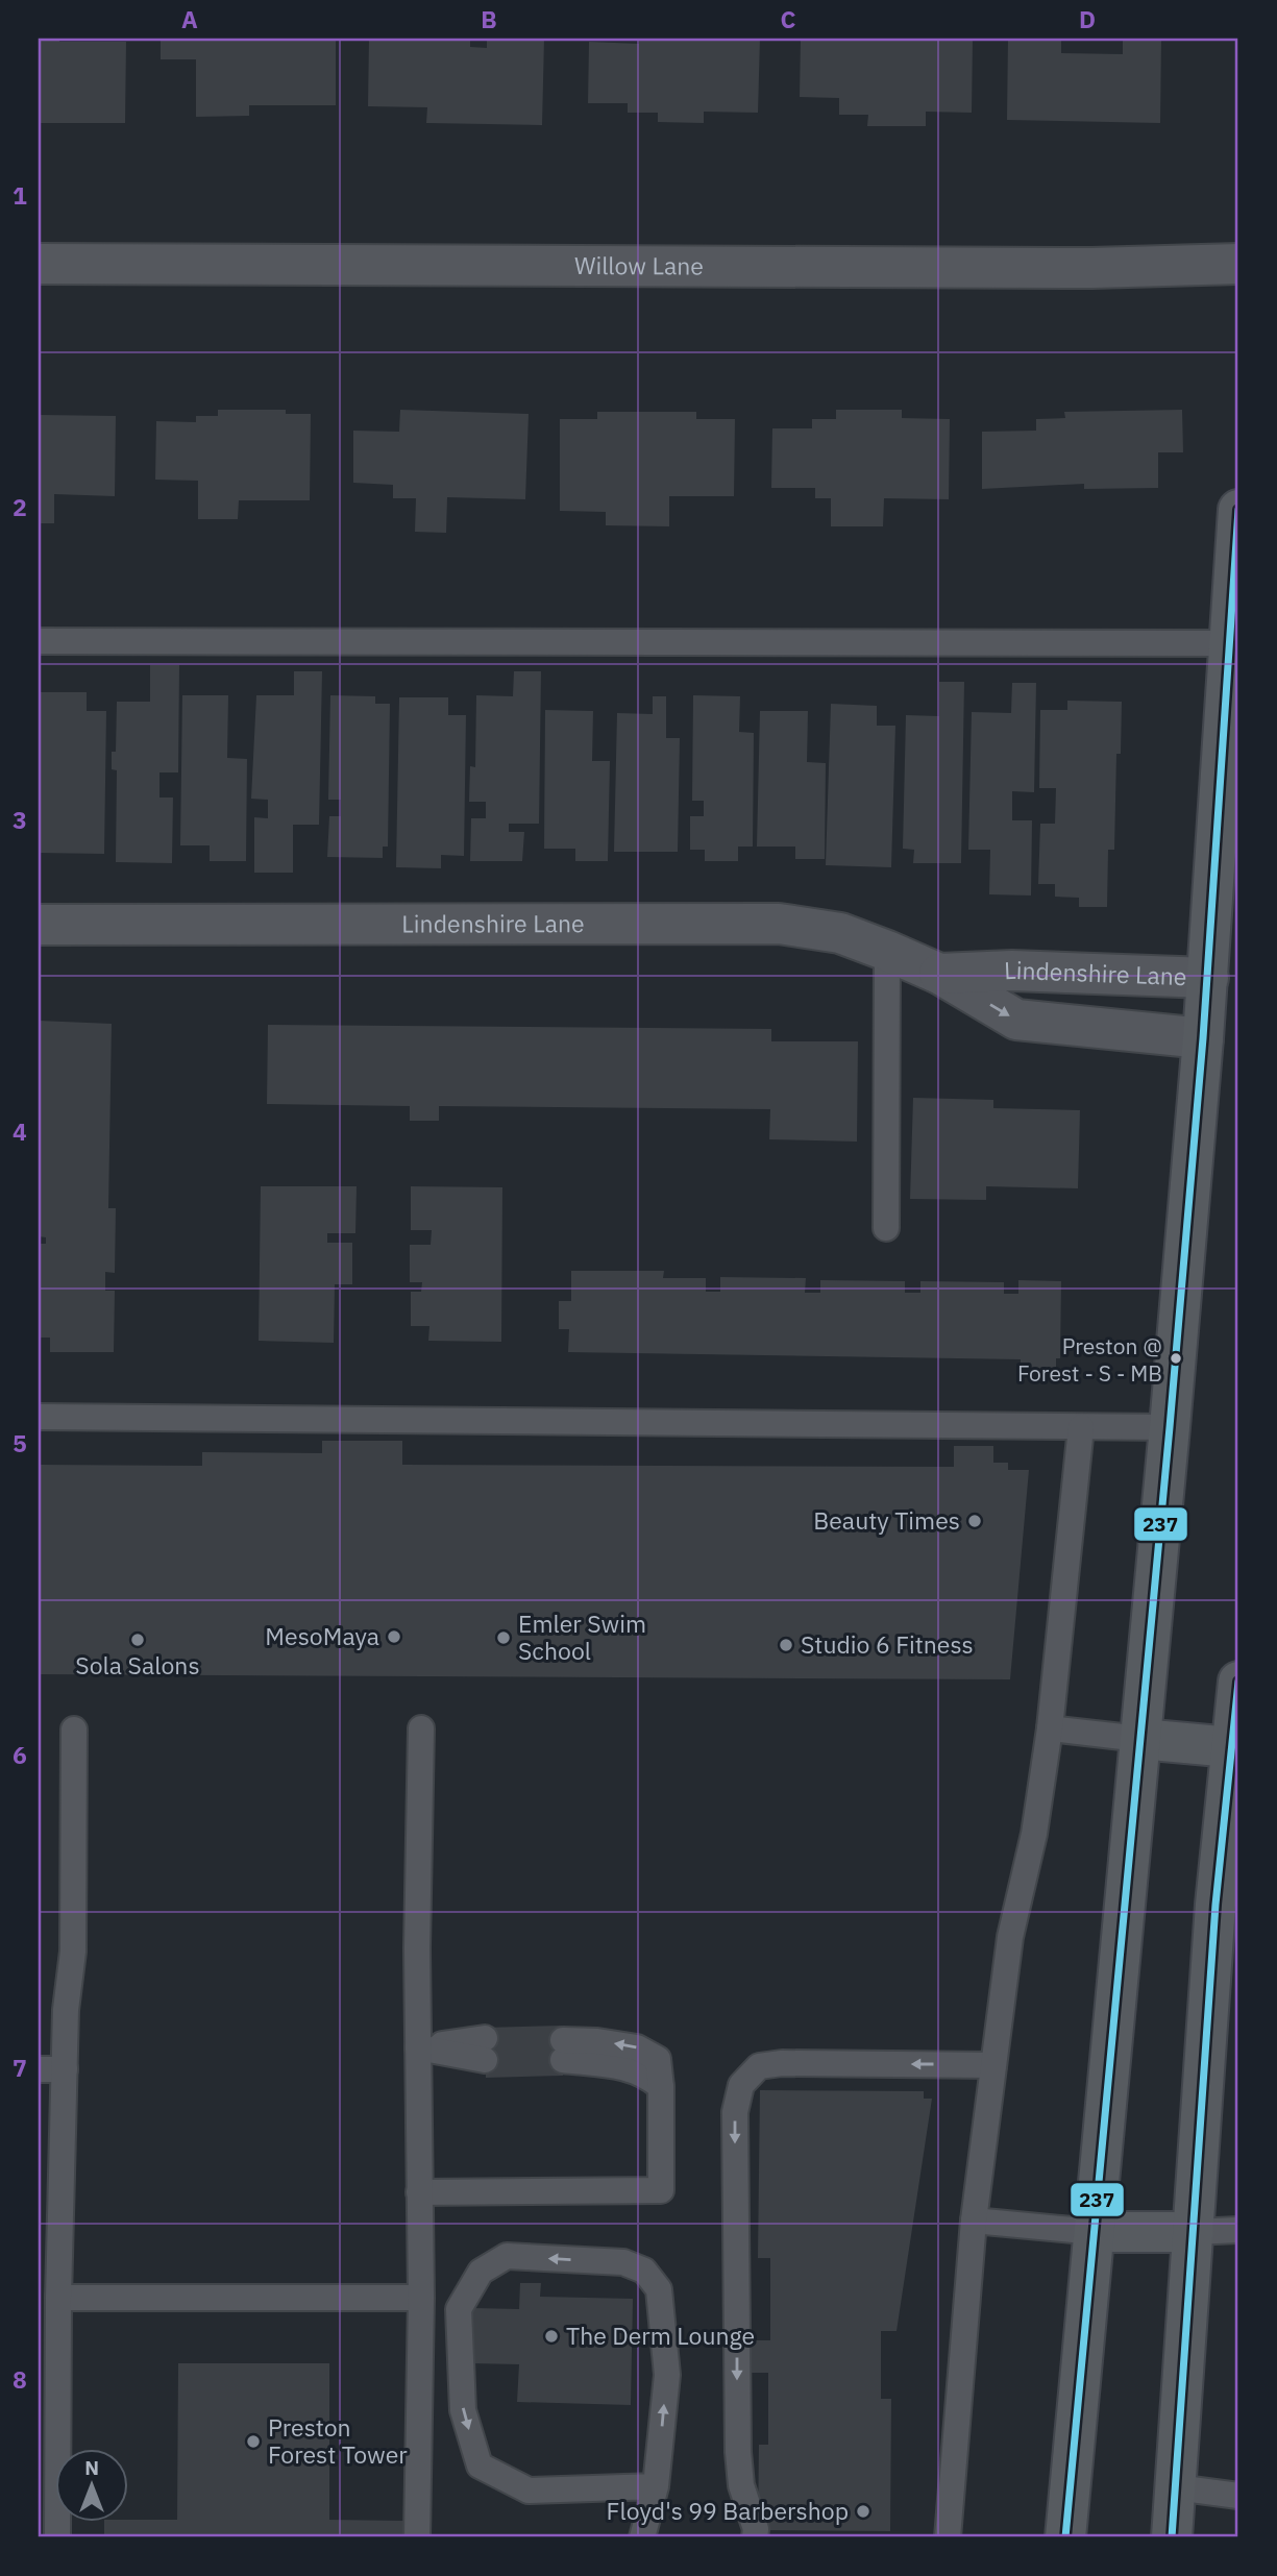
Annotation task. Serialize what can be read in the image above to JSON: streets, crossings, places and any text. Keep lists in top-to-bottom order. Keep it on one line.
{"streets":{"street":["Willow Lane","Lindenshire Lane"]},"places":["Preston @ Forest - S - MB","Beauty Times","MesoMaya","Emler Swim School","Sola Salons","Studio 6 Fitness","The Derm Lounge","Preston Forest Tower","Floyd's 99 Barbershop"],"lines":["transit line 237"],"north":"top","grid":{"columns":["A","B","C","D"],"rows":["1","2","3","4","5","6","7","8"]}}
